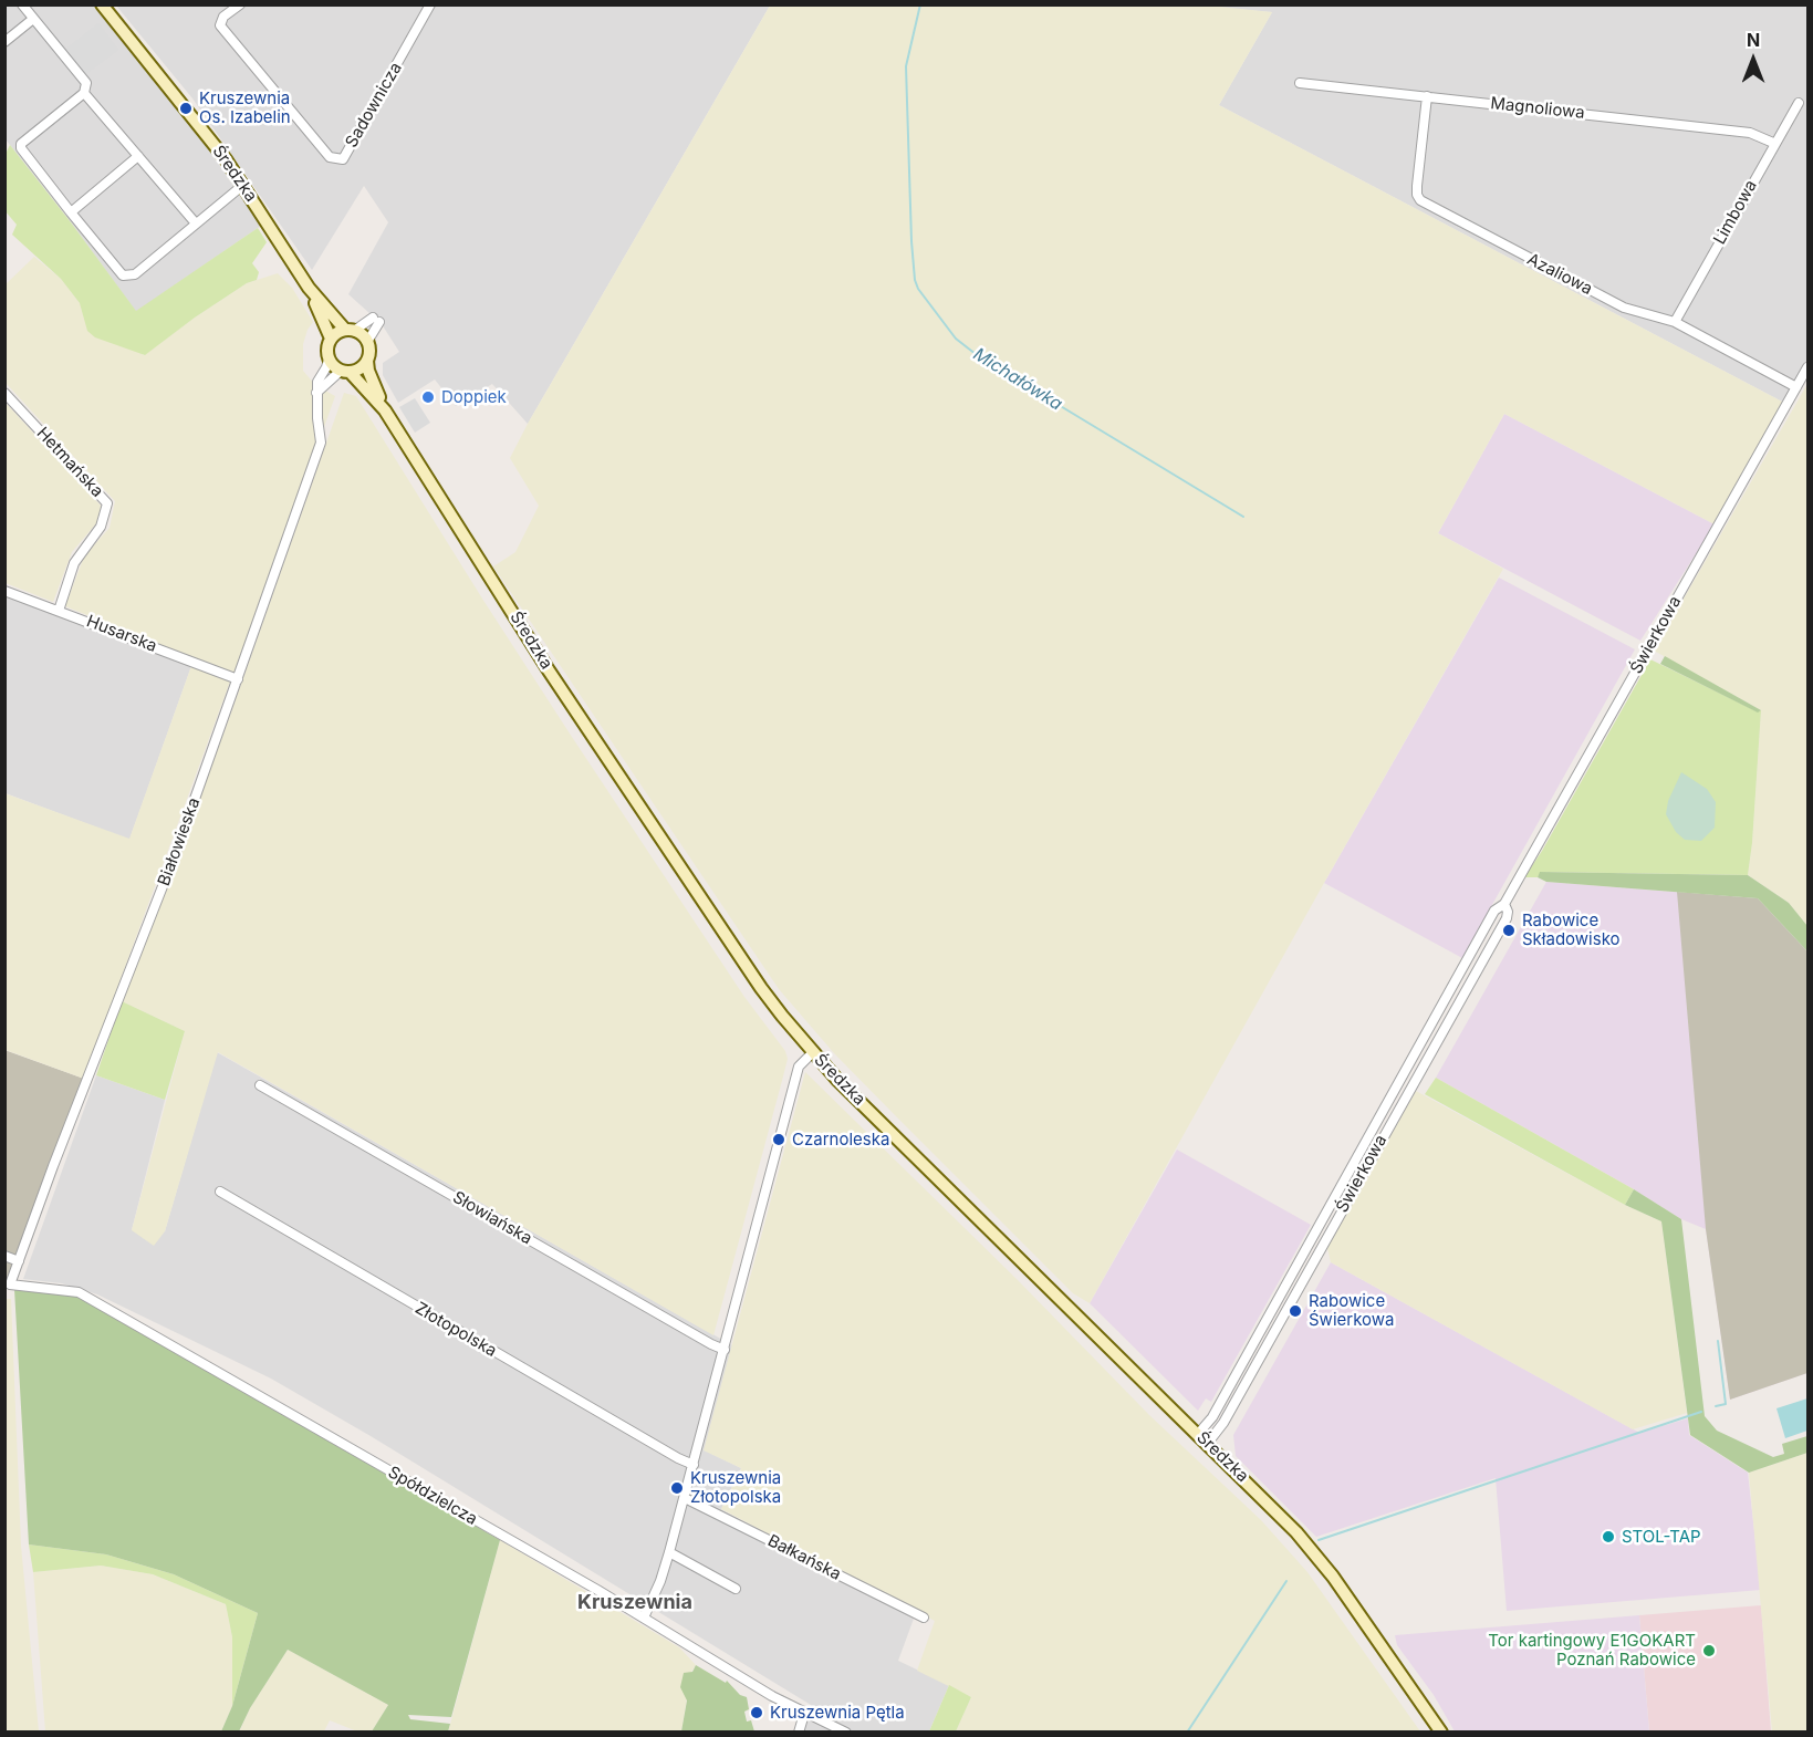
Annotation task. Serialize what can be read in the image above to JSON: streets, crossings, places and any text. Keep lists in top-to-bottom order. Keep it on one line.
{"streets":{"street":["Sadownicza","Magnoliowa","Średzka","Limbowa","Azaliowa","Hetmańska","Husarska","Świerkowa","Białowieska","Słowiańska","Złotopolska","Spółdzielcza","Bałkańska"]},"crossings":[["Magnoliowa","Limbowa"],["Magnoliowa","Azaliowa"],["Średzka","Świerkowa"],["Średzka","Białowieska"],["Limbowa","Azaliowa"],["Azaliowa","Świerkowa"],["Hetmańska","Husarska"],["Husarska","Białowieska"],["Białowieska","Spółdzielcza"]],"districts":["Kruszewnia"],"water":["Michałówka"],"places":["Kruszewnia Os. Izabelin","Doppiek","Rabowice Składowisko","Czarnoleska","Rabowice Świerkowa","Kruszewnia Złotopolska","STOL-TAP","Tor kartingowy E1GOKART Poznań Rabowice","Kruszewnia Pętla"],"north":"top"}
